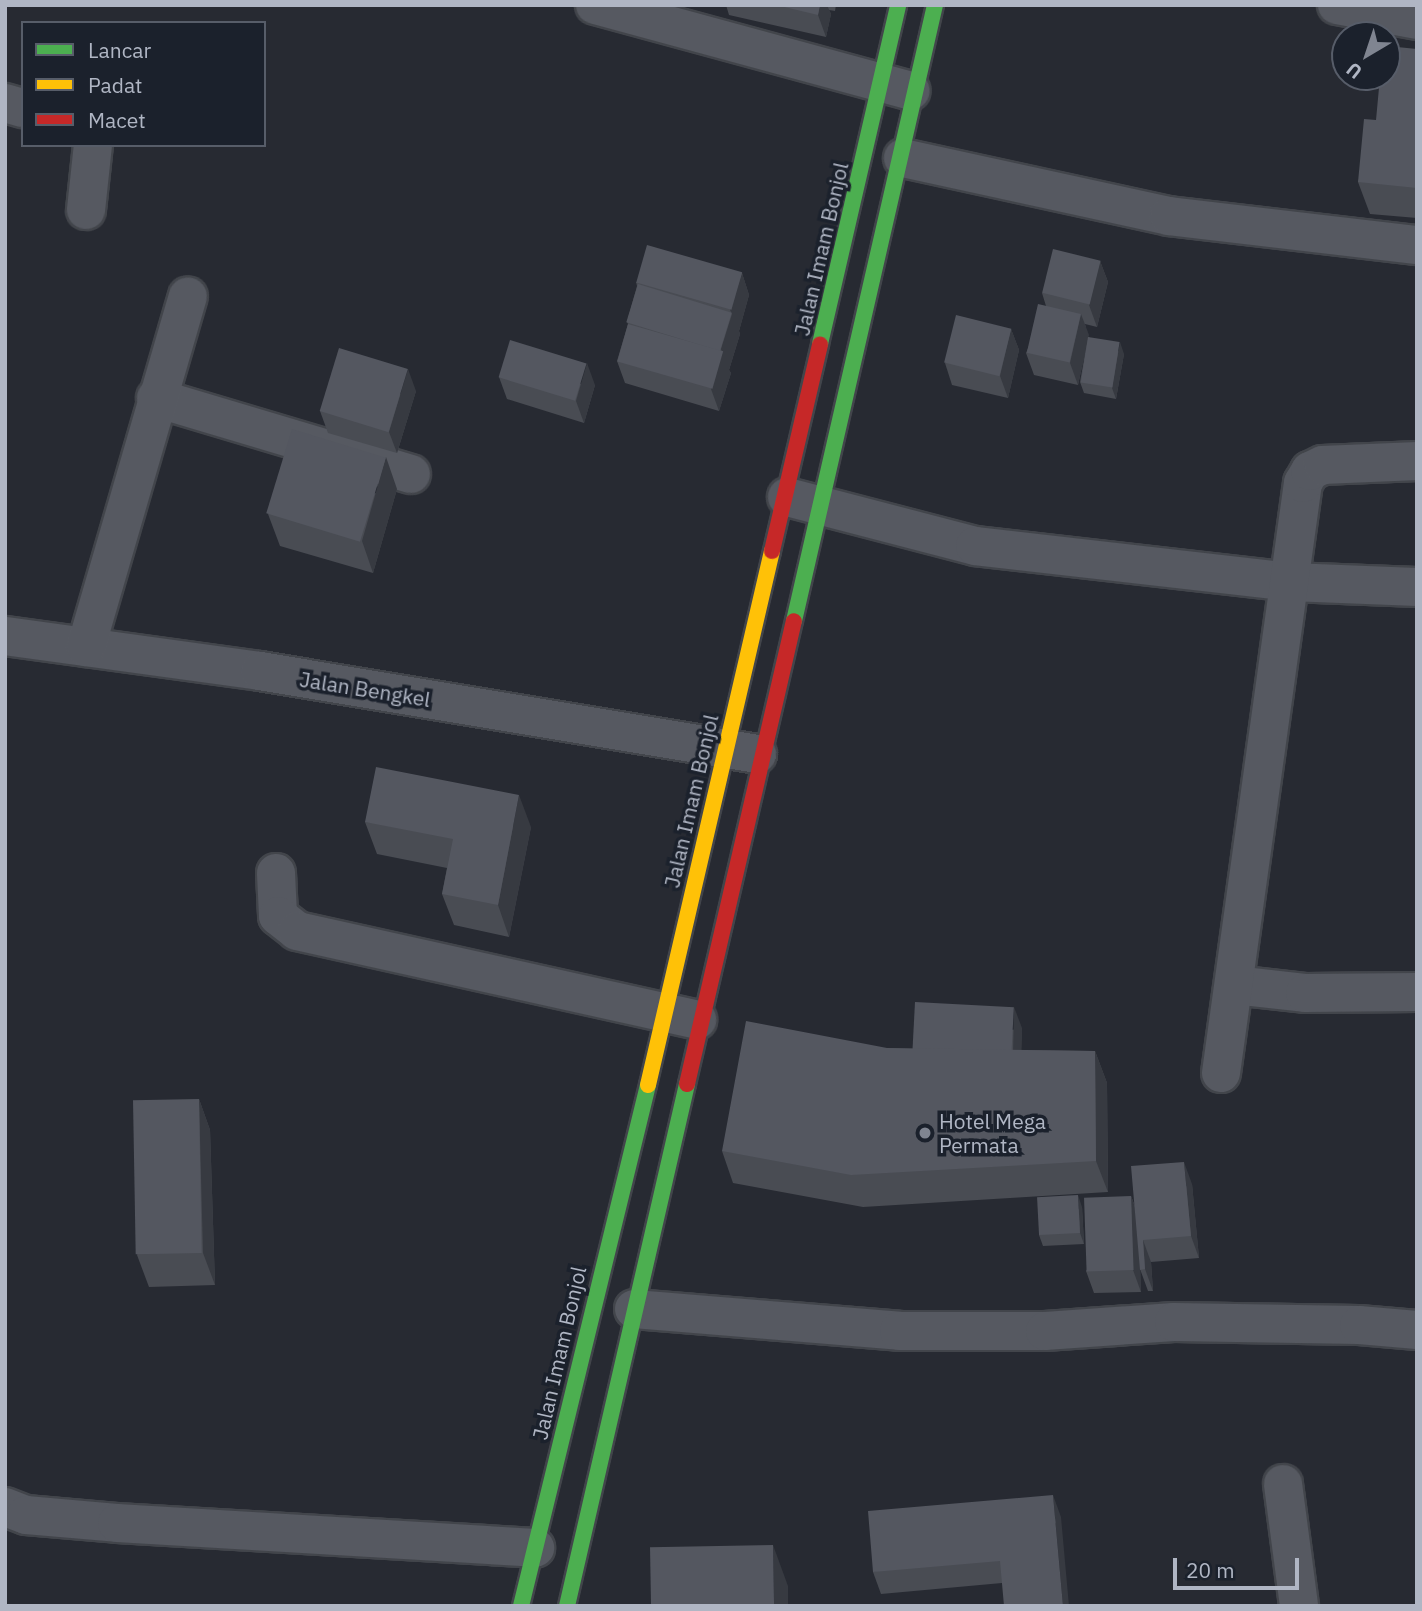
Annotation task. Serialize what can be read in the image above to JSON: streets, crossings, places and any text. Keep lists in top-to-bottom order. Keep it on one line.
{"streets":{"highway":["Jalan Imam Bonjol"],"street":["Jalan Bengkel"]},"crossings":[["Jalan Imam Bonjol","Jalan Bengkel"]],"places":["Hotel Mega Permata"],"legend":["Lancar","Padat","Macet"],"scale_bar":"20 m","north":"bottom left"}
